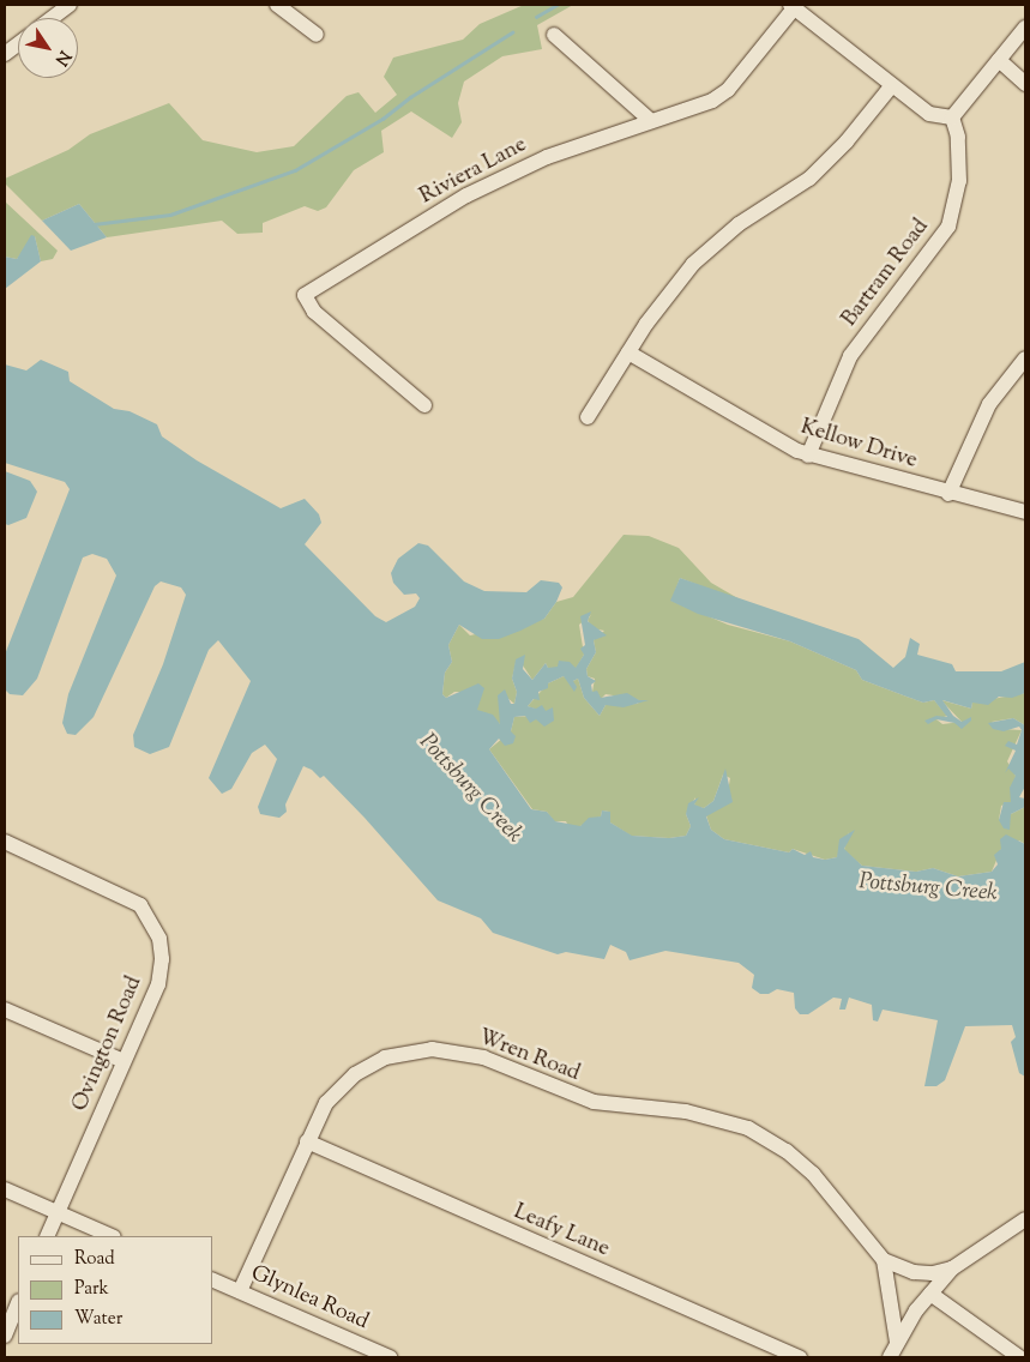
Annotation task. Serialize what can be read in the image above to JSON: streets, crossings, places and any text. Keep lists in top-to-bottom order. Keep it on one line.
{"streets":{"street":["Riviera Lane","Bartram Road","Kellow Drive","Ovington Road","Wren Road","Leafy Lane","Glynlea Road"]},"crossings":[["Bartram Road","Kellow Drive"],["Wren Road","Leafy Lane"],["Wren Road","Glynlea Road"]],"water":["Pottsburg Creek"],"legend":["Road","Park","Water"],"north":"bottom right"}
